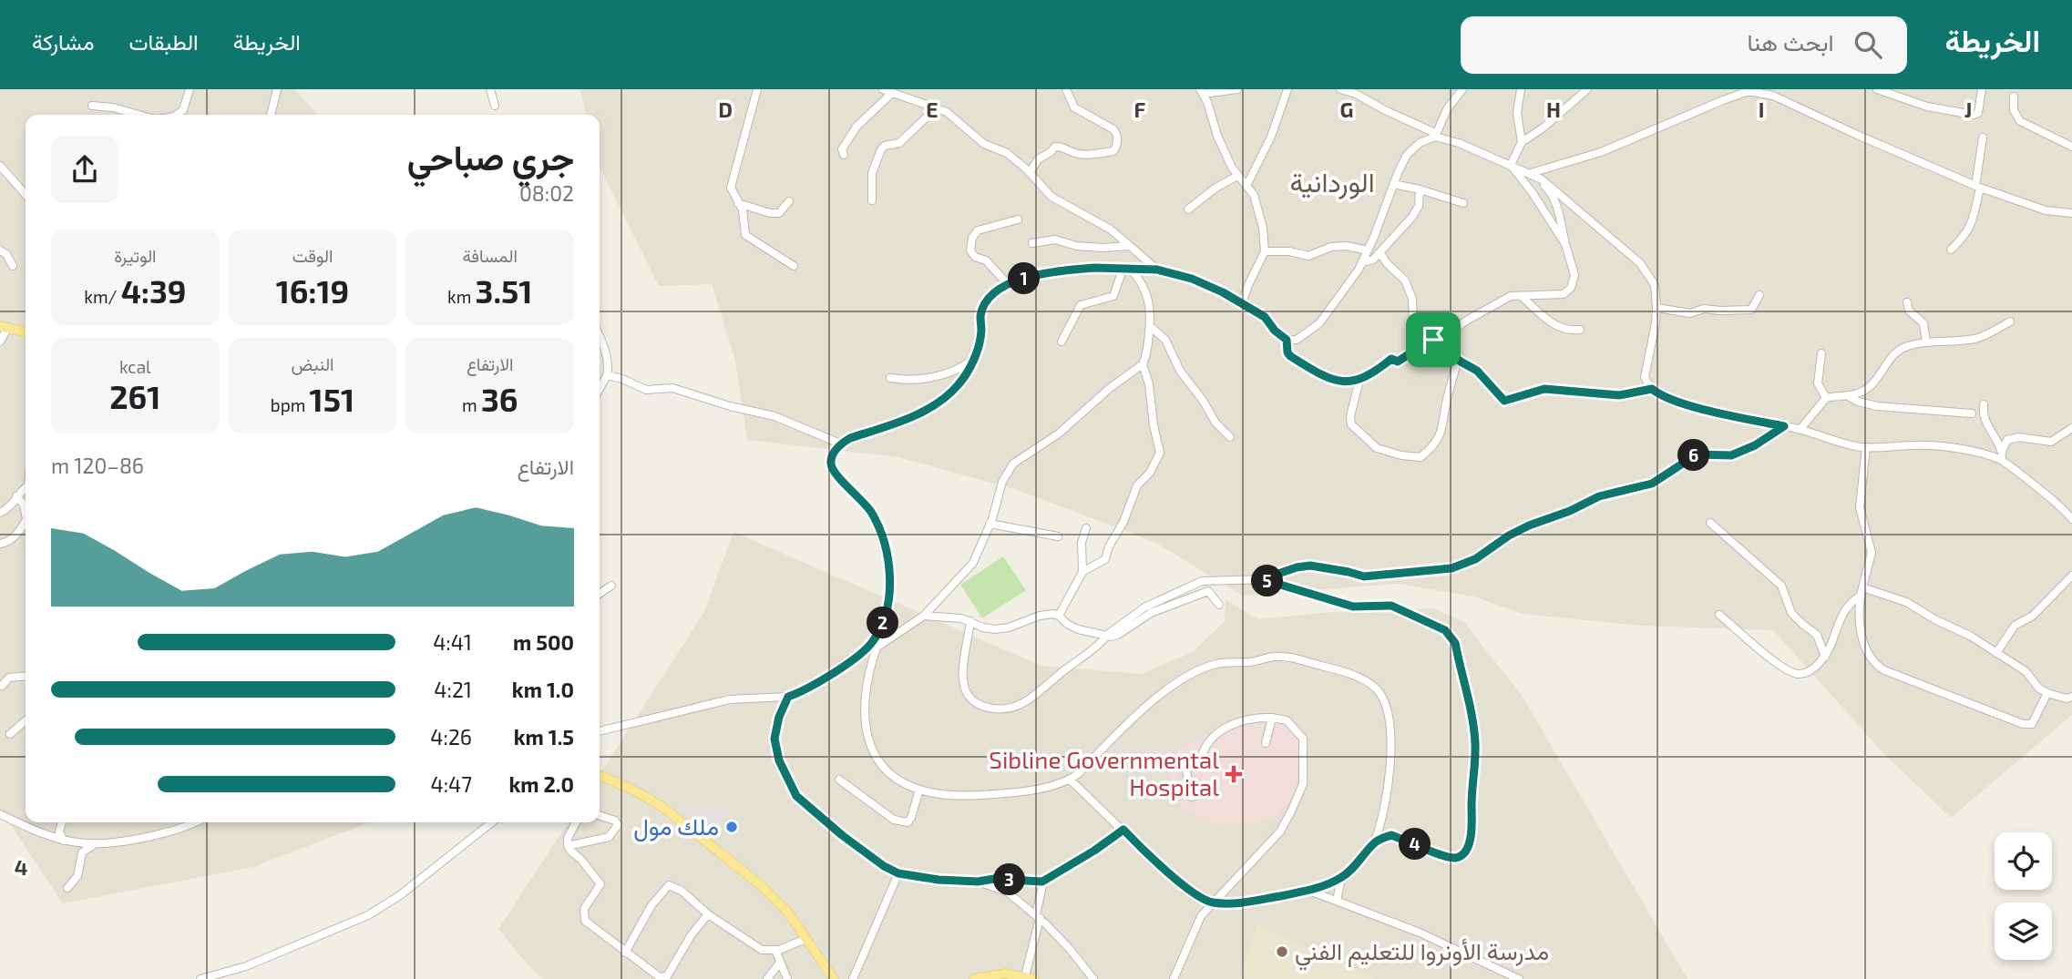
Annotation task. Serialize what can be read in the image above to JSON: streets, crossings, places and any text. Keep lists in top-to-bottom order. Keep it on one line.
{"districts":["الوردانية"],"places":{"health":["Sibline Governmental Hospital"],"other":["ملك مول","مدرسة الأونروا للتعليم الفني"]},"page":{"header":"الخريطة","search":"ابحث هنا","nav":["الخريطة","الطبقات","مشاركة"],"heading":["جري صباحي","08:02"],"stats":[["المسافة","3.51 km"],["الوقت","16:19"],["الوتيرة","4:39 /km"],["الارتفاع","36 m"],["النبض","151 bpm"],["kcal","261"]],"pins":["1","6","5","2","4","3"],"chart":["الارتفاع","86–120 m"],"list":[{"name":"500 m","note":"4:41"},{"name":"1.0 km","note":"4:21"},{"name":"1.5 km","note":"4:26"},{"name":"2.0 km","note":"4:47"}]},"grid":{"columns":["D","E","F","G","H","I","J"],"rows":["4"]}}
